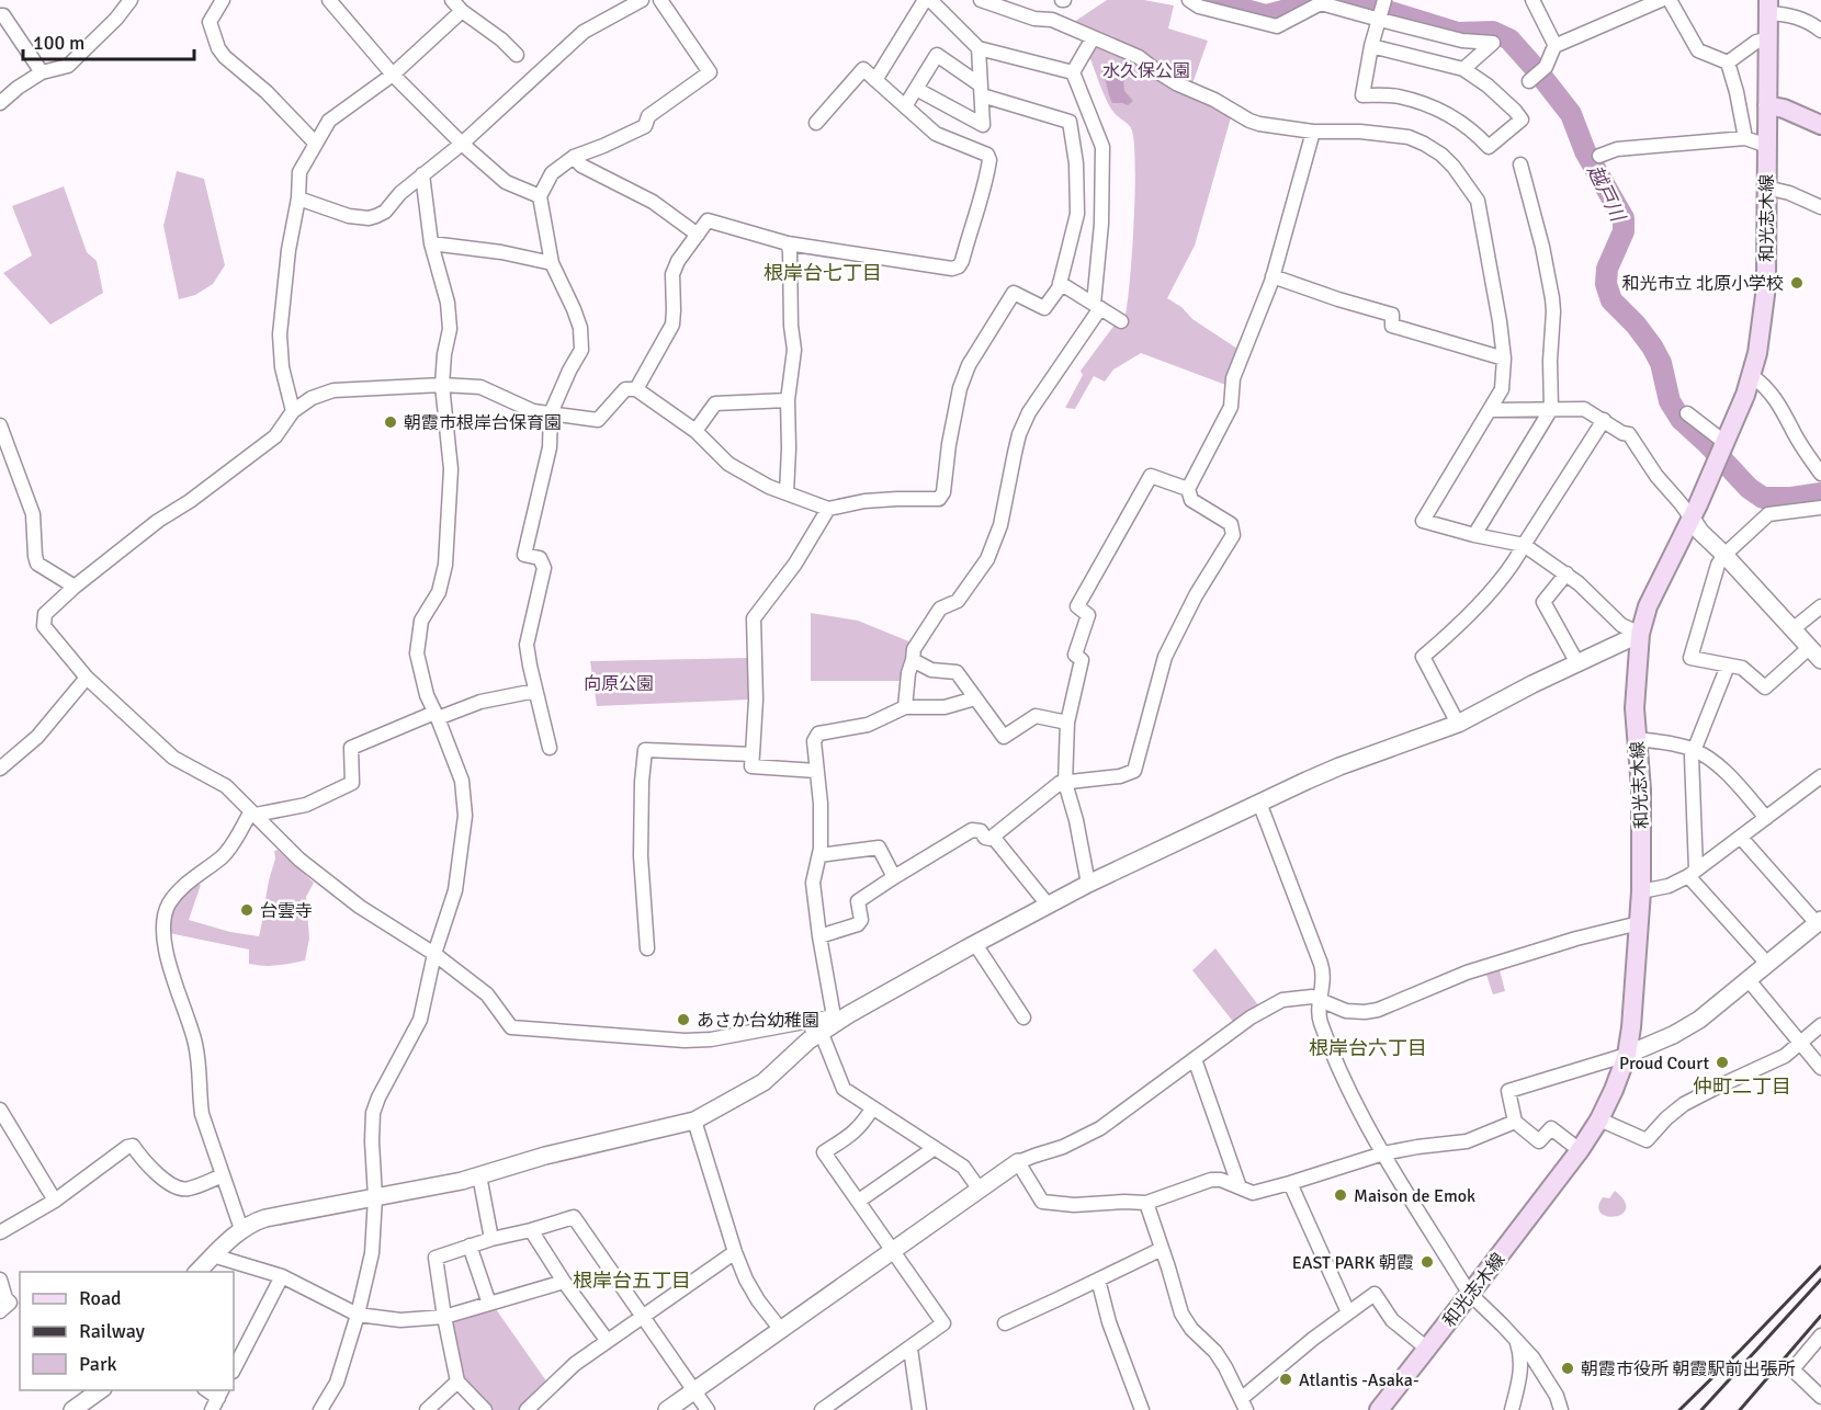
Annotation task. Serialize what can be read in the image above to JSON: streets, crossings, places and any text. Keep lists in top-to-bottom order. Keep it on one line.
{"streets":{"main road":["和光志木線"]},"districts":["根岸台七丁目","根岸台六丁目","仲町二丁目","根岸台五丁目"],"water":["越戸川"],"parks":["水久保公園","向原公園"],"places":["和光市立 北原小学校","朝霞市根岸台保育園","台雲寺","あさか台幼稚園","Proud Court","Maison de Emok","EAST PARK 朝霞","朝霞市役所 朝霞駅前出張所","Atlantis -Asaka-"],"legend":["Road","Railway","Park"],"scale_bar":"100 m"}
